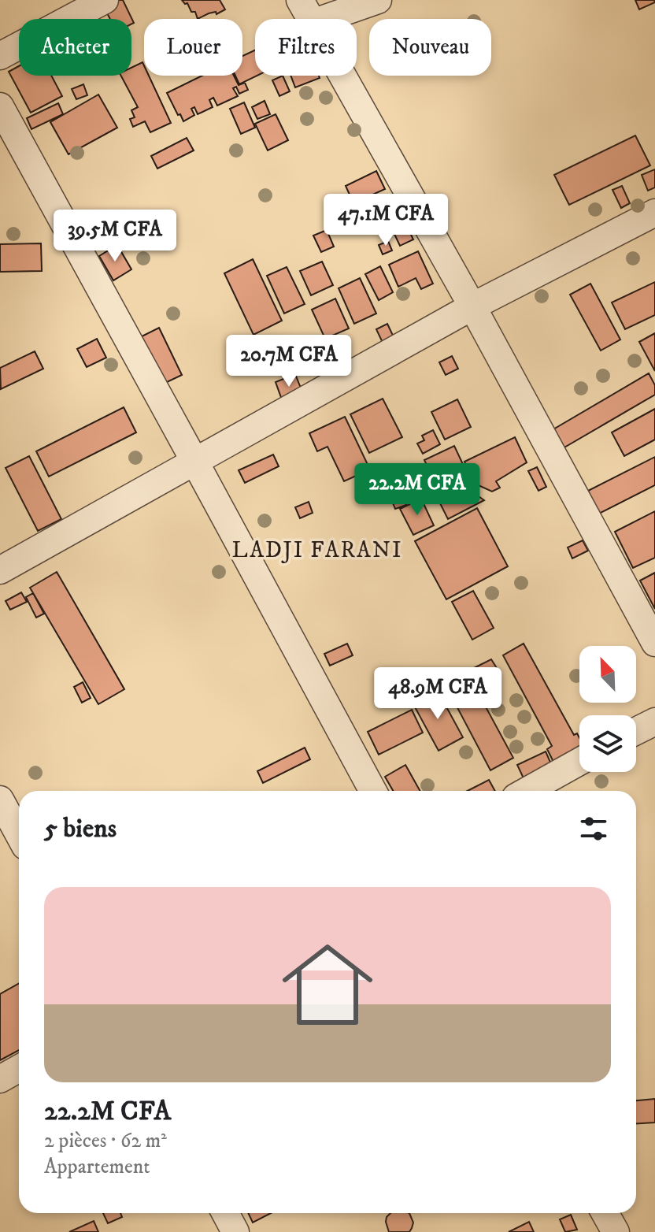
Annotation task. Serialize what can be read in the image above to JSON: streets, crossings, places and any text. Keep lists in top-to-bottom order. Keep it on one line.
{"districts":["LADJI FARANI"],"north":"top left","page":{"chip":["Acheter","Louer","Filtres","Nouveau"],"price":["47.1M CFA","39.5M CFA","20.7M CFA","22.2M CFA","48.9M CFA"],"heading":"5 biens","list":[{"name":"22.2M CFA","note":"2 pièces · 62 m² · Appartement"}]}}
